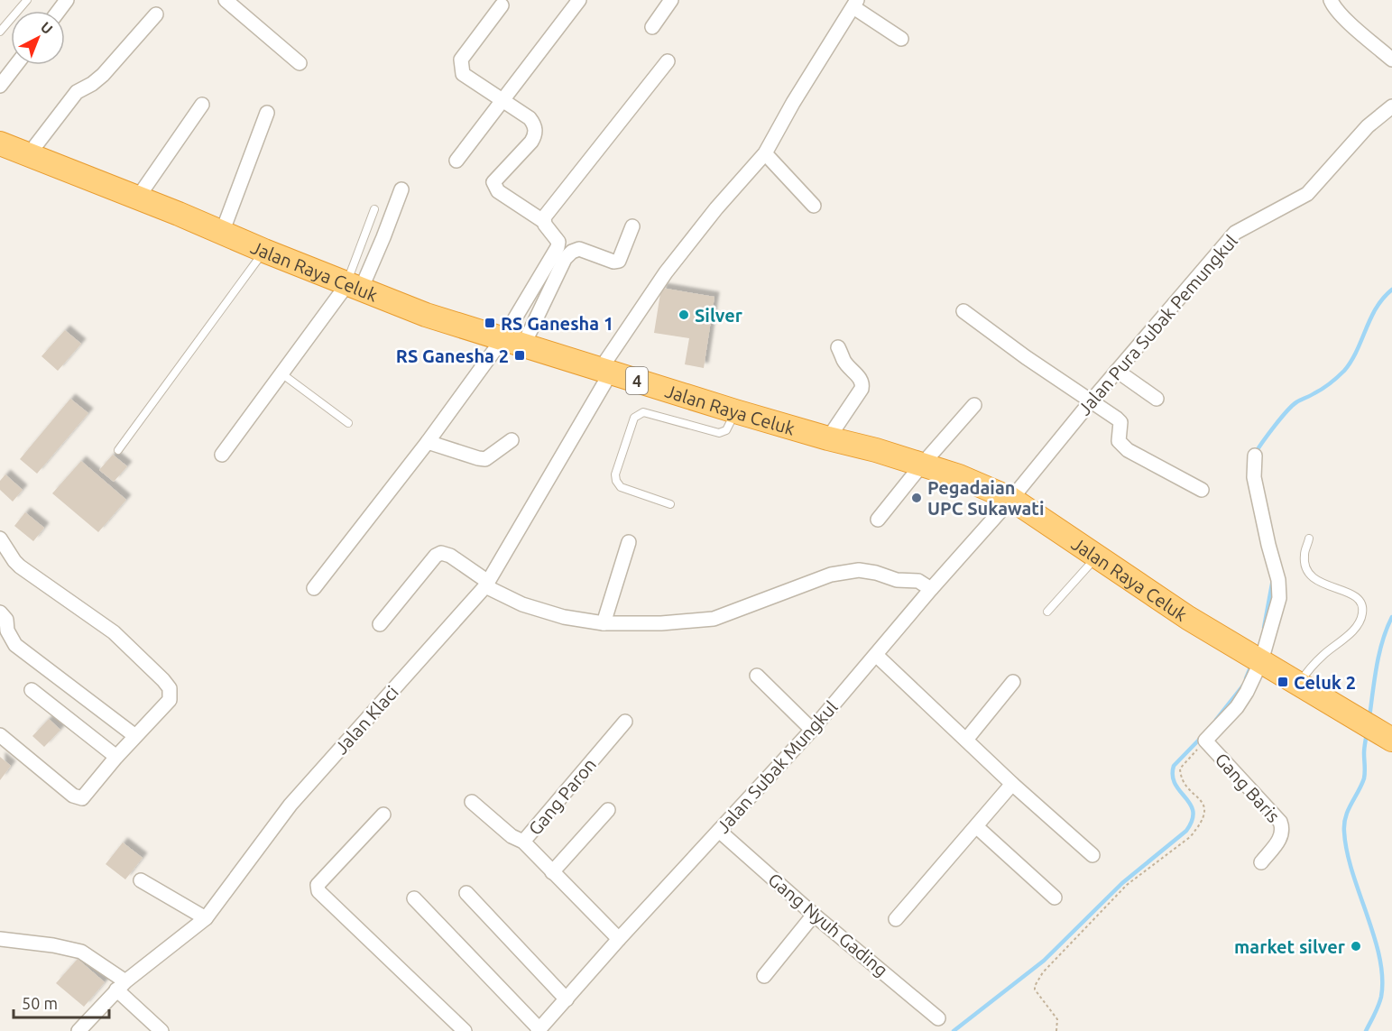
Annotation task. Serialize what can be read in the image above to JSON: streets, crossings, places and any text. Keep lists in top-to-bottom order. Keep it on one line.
{"streets":{"highway":["Jalan Raya Celuk","4"],"street":["Jalan Pura Subak Pemungkul","Jalan Klaci","Jalan Subak Mungkul","Gang Baris","Gang Paron","Gang Nyuh Gading"]},"crossings":[["Jalan Raya Celuk","Jalan Pura Subak Pemungkul"],["Jalan Raya Celuk","Jalan Klaci"],["Jalan Raya Celuk","Jalan Subak Mungkul"],["Jalan Pura Subak Pemungkul","Jalan Subak Mungkul"],["Jalan Subak Mungkul","Gang Paron"],["Jalan Subak Mungkul","Gang Nyuh Gading"]],"places":{"other":["Silver","Pegadaian UPC Sukawati","market silver"],"transit":["RS Ganesha 1","RS Ganesha 2","Celuk 2"]},"scale_bar":"50 m","north":"top right"}
